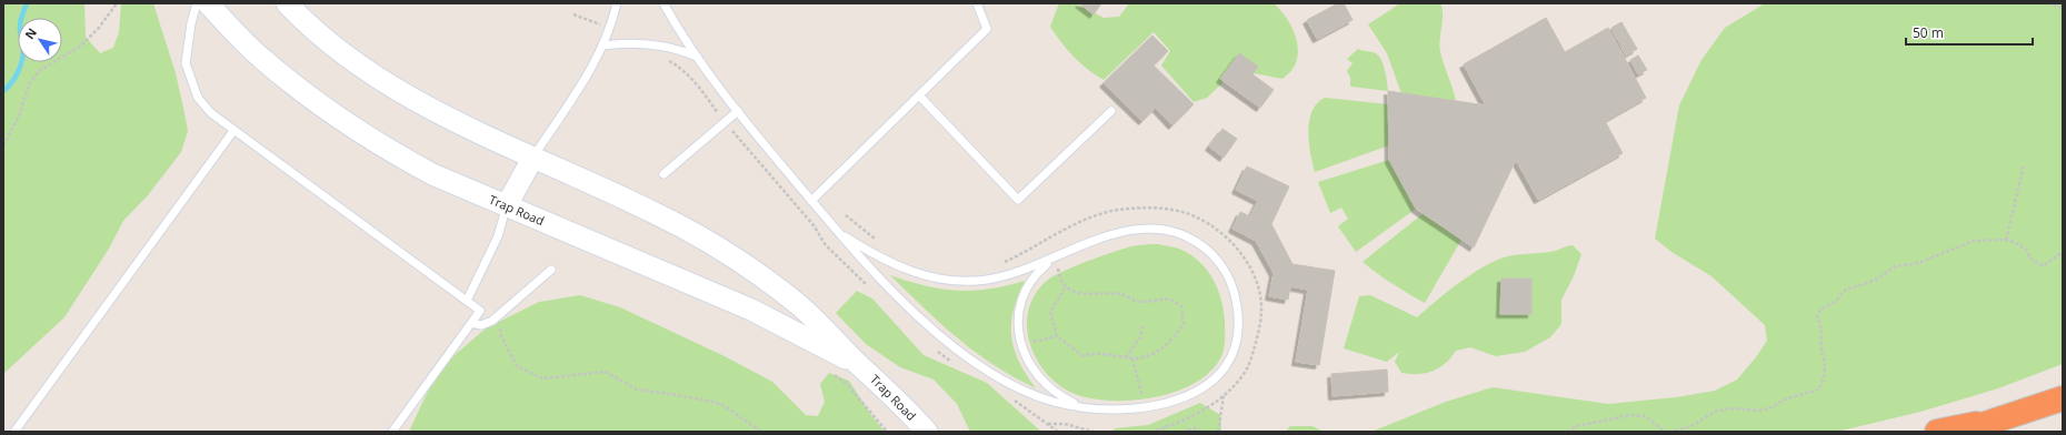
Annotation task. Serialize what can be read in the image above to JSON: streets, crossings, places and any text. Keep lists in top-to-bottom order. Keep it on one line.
{"streets":{"main road":["Trap Road"]},"scale_bar":"50 m","north":"top left"}
